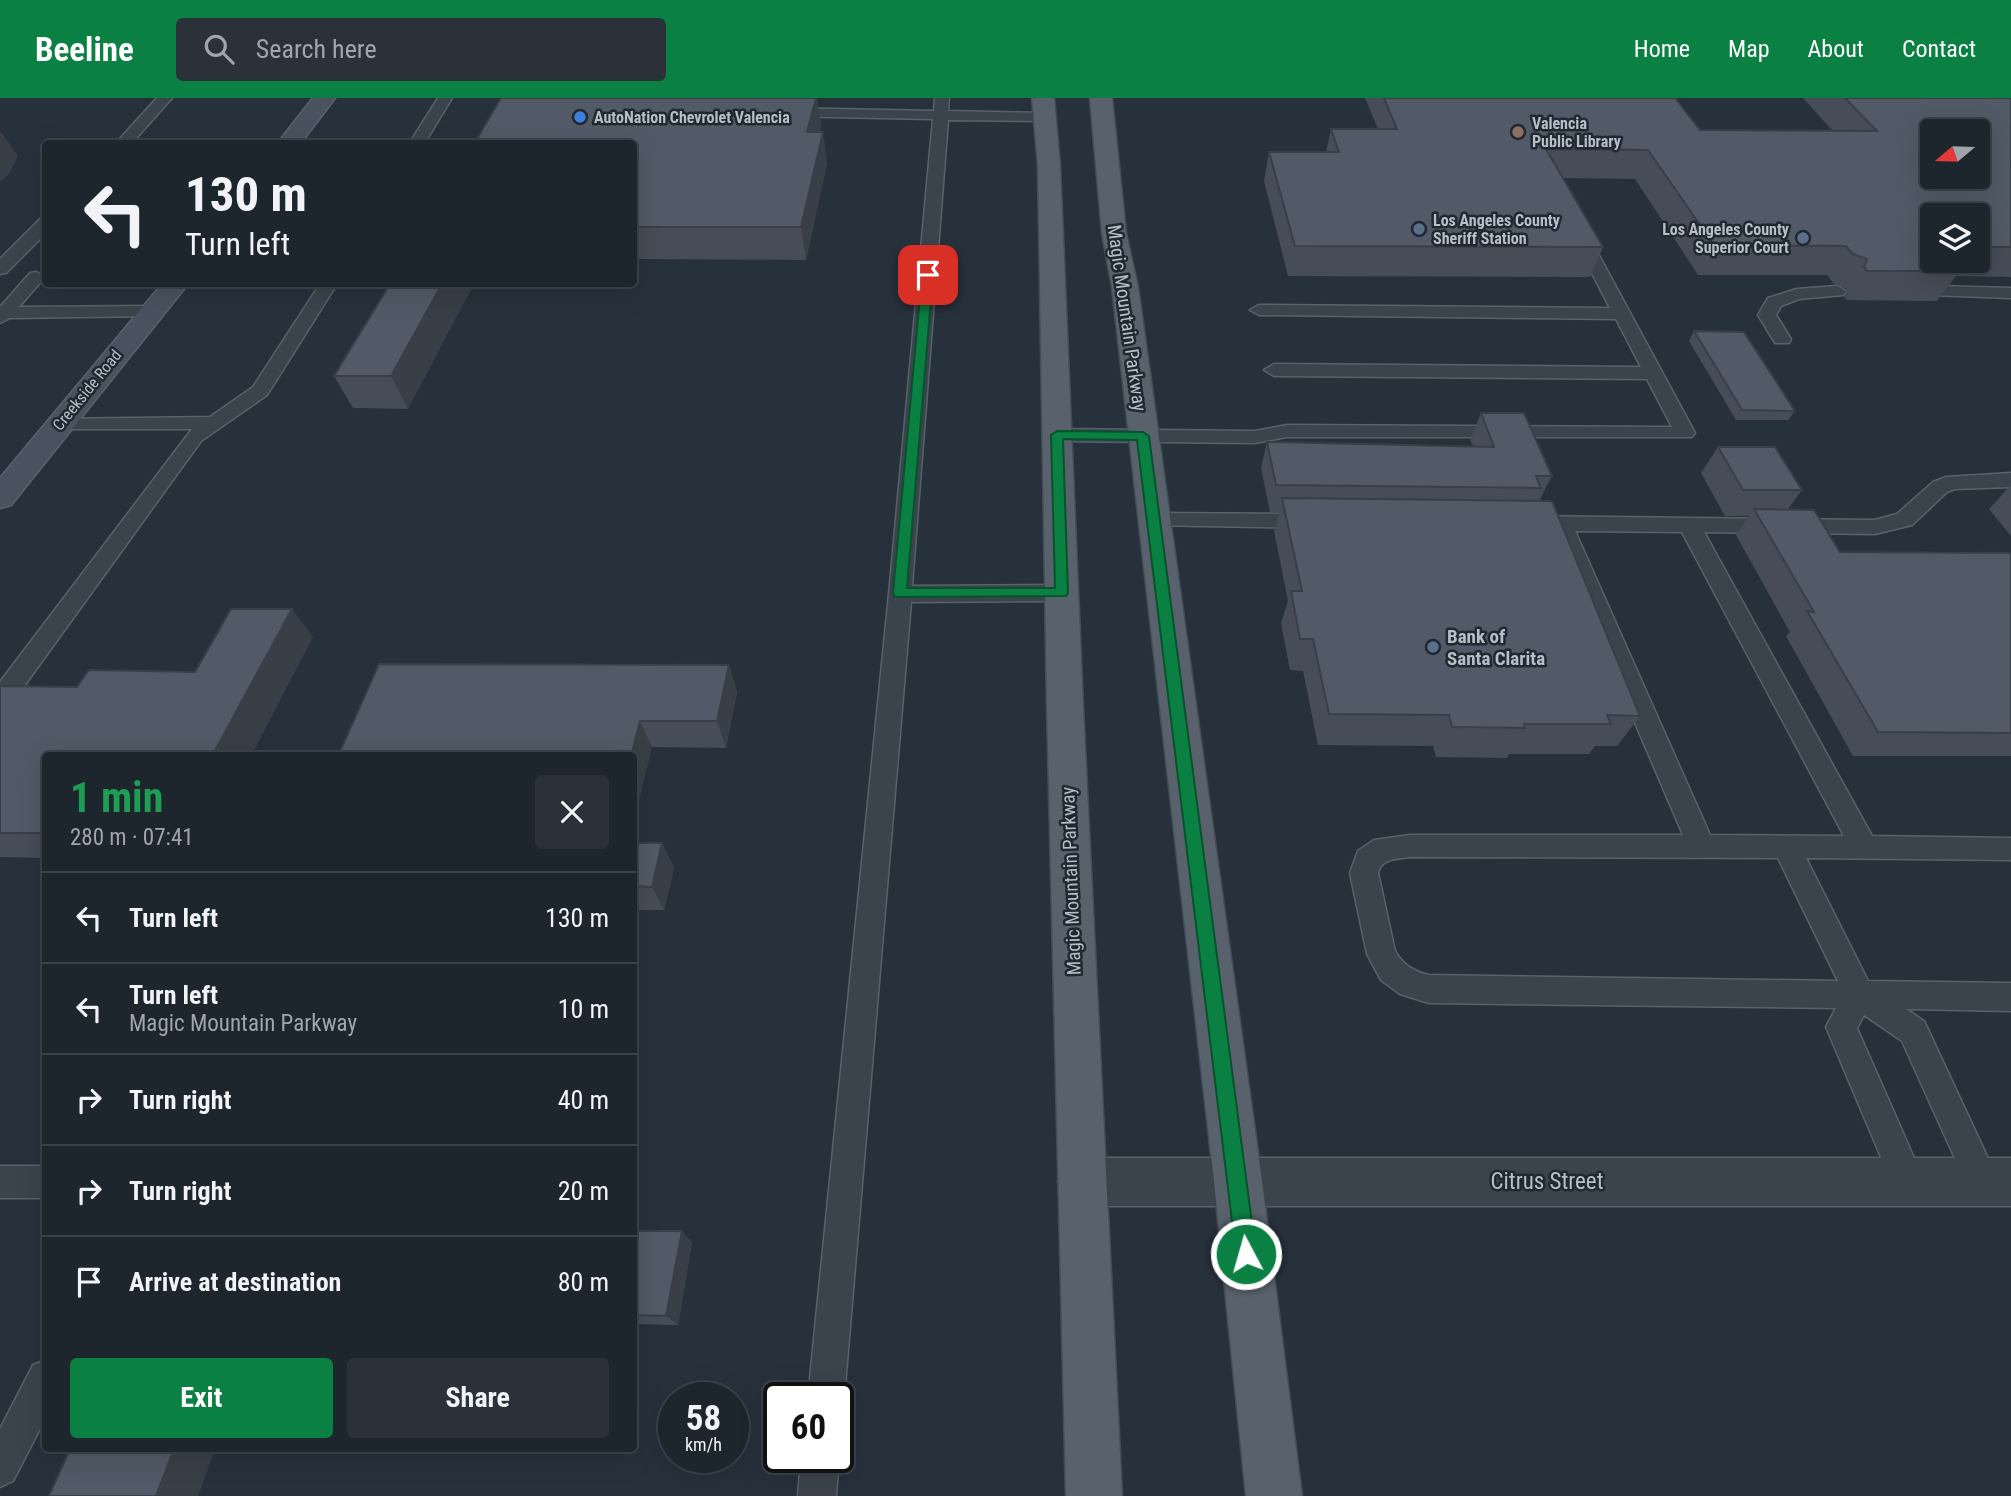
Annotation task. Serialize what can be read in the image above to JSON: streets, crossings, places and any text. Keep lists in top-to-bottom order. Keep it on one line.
{"streets":{"main road":["Magic Mountain Parkway"],"street":["Creekside Road","Citrus Street"]},"crossings":[["Magic Mountain Parkway","Citrus Street"]],"places":["AutoNation Chevrolet Valencia","Valencia Public Library","Los Angeles County Sheriff Station","Los Angeles County Superior Court","Bank of Santa Clarita"],"north":"left","page":{"header":"Beeline","search":"Search here","nav":["Home","Map","About","Contact"],"turn":["130 m","Turn left"],"heading":["1 min","280 m · 07:41"],"list":[{"name":"Turn left","value":"130 m"},{"name":"Turn left","note":"Magic Mountain Parkway","value":"10 m"},{"name":"Turn right","value":"40 m"},{"name":"Turn right","value":"20 m"},{"name":"Arrive at destination","value":"80 m"}],"buttons":["Exit","Share"],"speed":"58 km/h","limit":"60"}}
